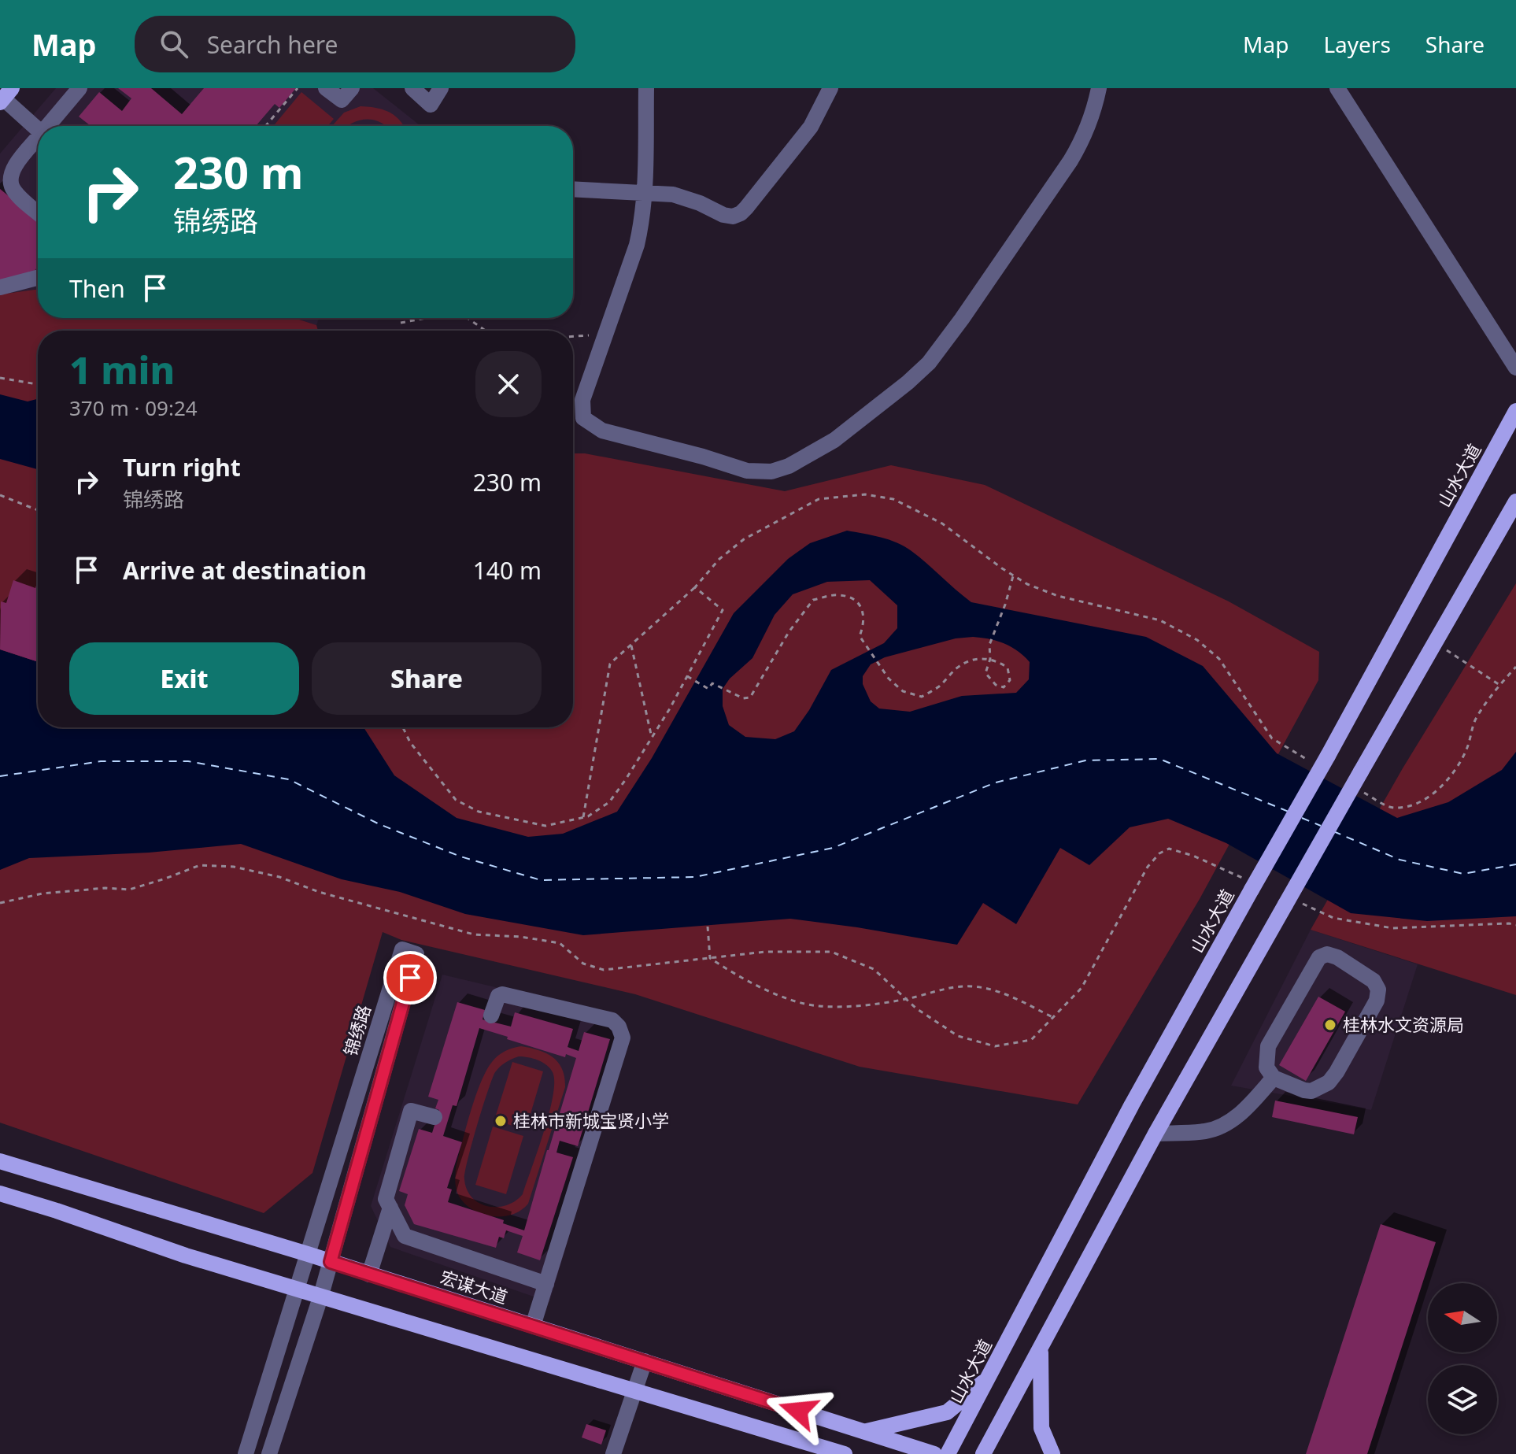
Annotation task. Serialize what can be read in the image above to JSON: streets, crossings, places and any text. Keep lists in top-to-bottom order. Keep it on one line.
{"streets":{"main road":["山水大道","宏谋大道"],"street":["锦绣路"]},"crossings":[["锦绣路","宏谋大道"]],"places":["桂林水文资源局","桂林市新城宝贤小学"],"north":"left","page":{"header":"Map","search":"Search here","nav":["Map","Layers","Share"],"turn":["230 m","锦绣路"],"then":"Then","heading":["1 min","370 m · 09:24"],"list":[{"name":"Turn right","note":"锦绣路","value":"230 m"},{"name":"Arrive at destination","value":"140 m"}],"buttons":["Exit","Share"]}}
